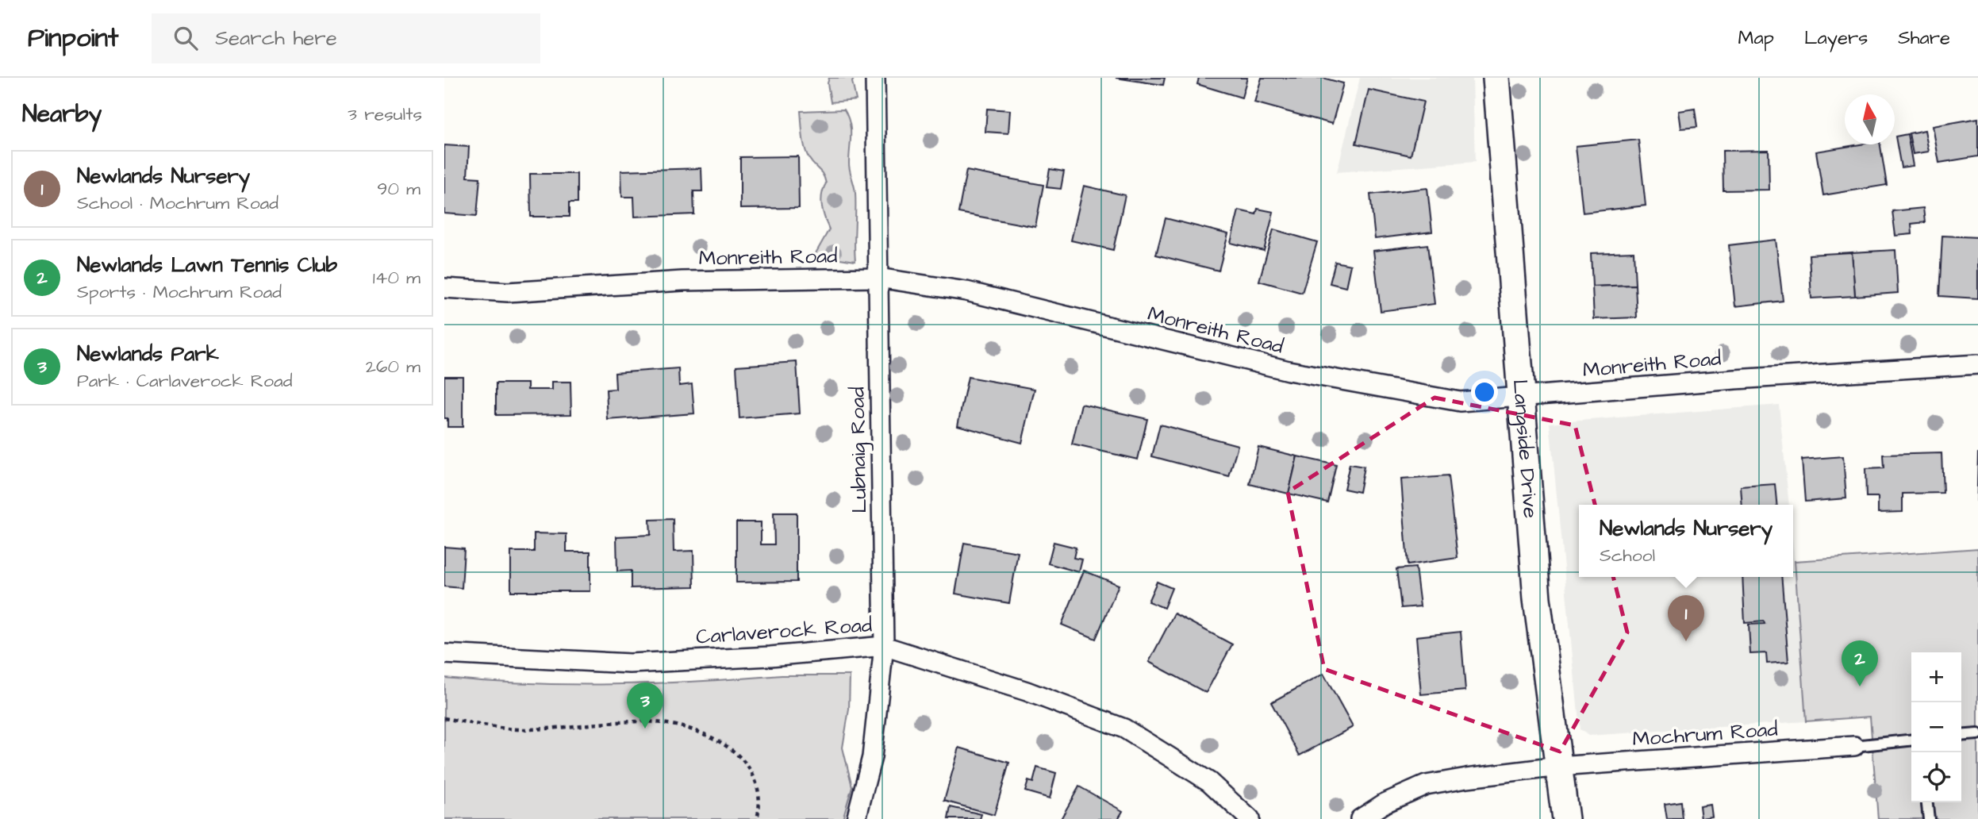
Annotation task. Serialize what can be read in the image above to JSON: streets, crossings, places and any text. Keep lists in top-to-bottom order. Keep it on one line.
{"streets":{"street":["Monreith Road","Langside Drive","Lubnaig Road","Carlaverock Road","Mochrum Road"]},"crossings":[["Monreith Road","Langside Drive"],["Monreith Road","Lubnaig Road"],["Langside Drive","Mochrum Road"],["Lubnaig Road","Carlaverock Road"]],"north":"top","page":{"header":"Pinpoint","search":"Search here","nav":["Map","Layers","Share"],"heading":["Nearby","3 results"],"list":[{"mark":"1","name":"Newlands Nursery","note":"School · Mochrum Road","value":"90 m"},{"mark":"2","name":"Newlands Lawn Tennis Club","note":"Sports · Mochrum Road","value":"140 m"},{"mark":"3","name":"Newlands Park","note":"Park · Carlaverock Road","value":"260 m"}],"popup":["Newlands Nursery","School"],"pins":["1","2","3"],"map_buttons":["+","−"]}}
